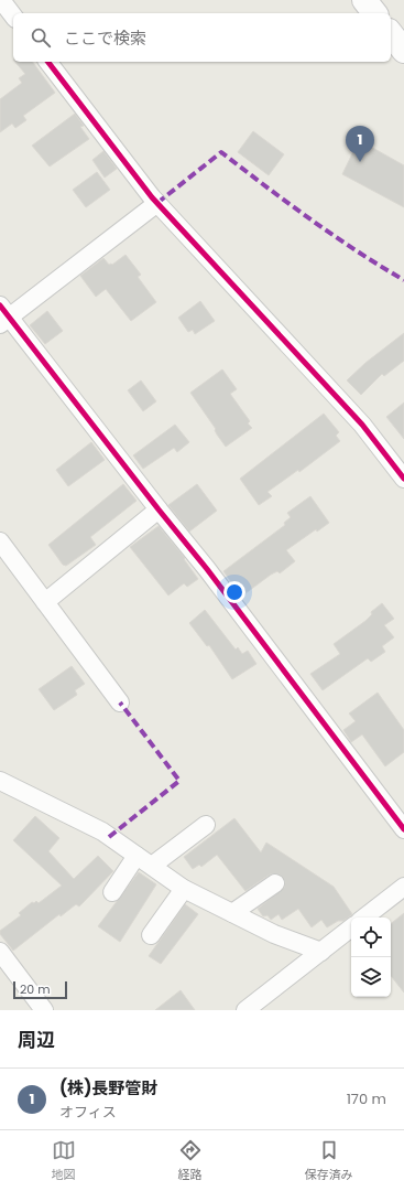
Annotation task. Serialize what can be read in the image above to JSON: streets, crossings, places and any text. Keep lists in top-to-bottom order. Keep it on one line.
{"scale_bar":"20 m","page":{"search":"ここで検索","pins":"1","scale":"20 m","heading":"周辺","list":[{"mark":"1","name":"(株)長野管財","note":"オフィス","value":"170 m"}],"nav":["地図","経路","保存済み"]}}
